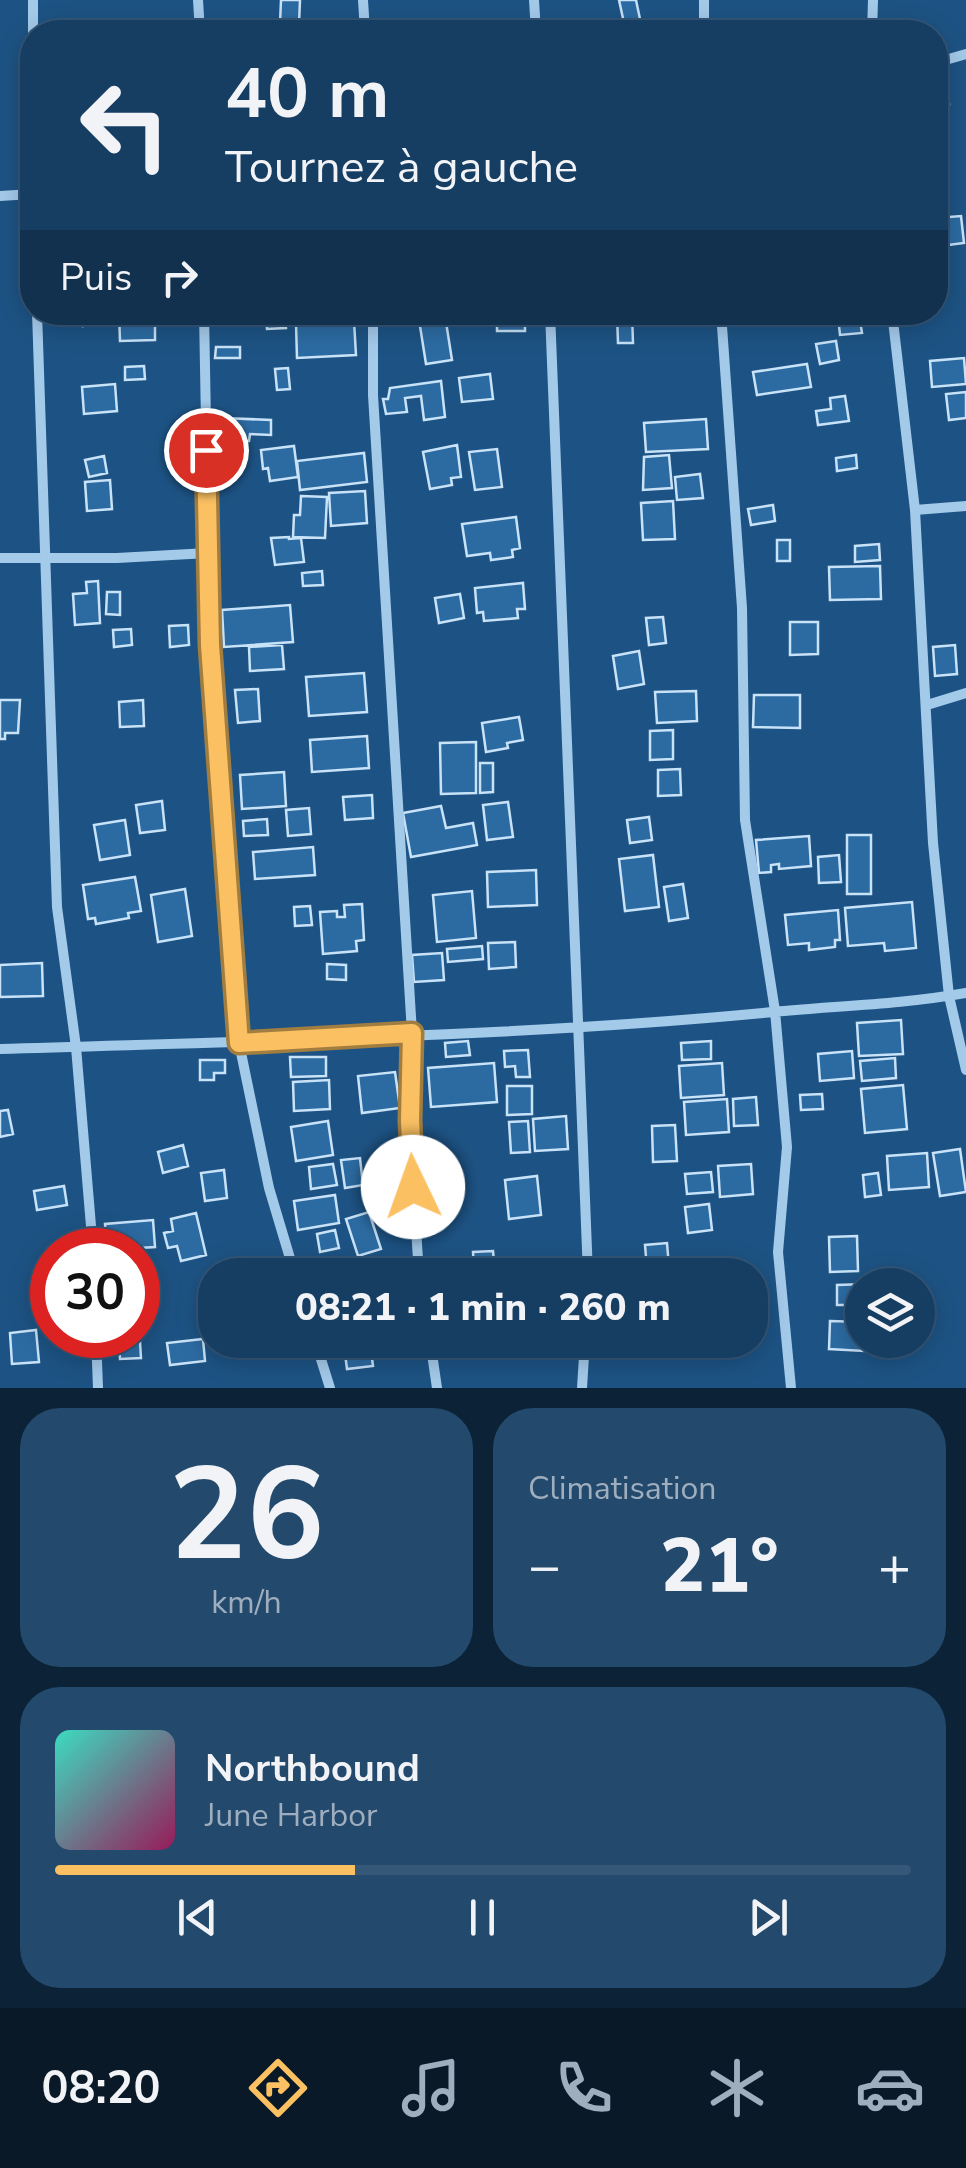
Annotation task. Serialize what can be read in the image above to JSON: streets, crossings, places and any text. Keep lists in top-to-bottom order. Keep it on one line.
{"page":{"turn":["40 m","Tournez à gauche"],"then":"Puis","limit":"30","trip":"08:21 · 1 min · 260 m","tile":[["26","km/h"],"Climatisation"],"heat":["−","21°","+"],"song":["Northbound","June Harbor"],"tabs":"08:20"}}
